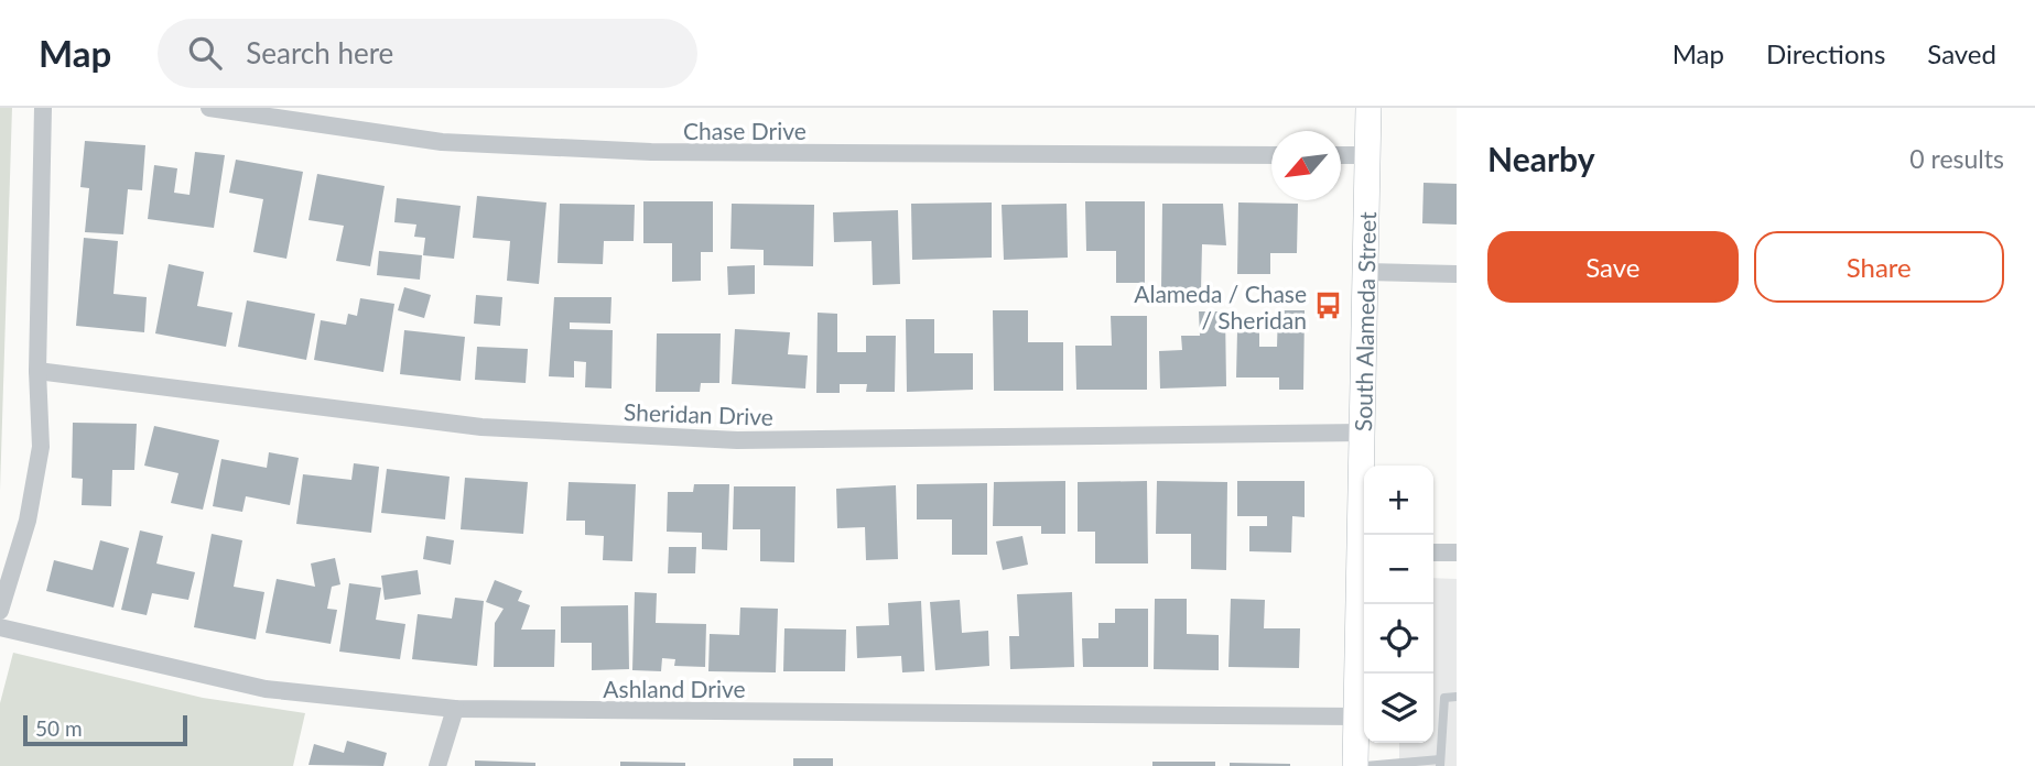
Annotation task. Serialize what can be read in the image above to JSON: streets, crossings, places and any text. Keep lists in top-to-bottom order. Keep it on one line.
{"streets":{"main road":["South Alameda Street"],"street":["Chase Drive","Sheridan Drive","Ashland Drive"]},"crossings":[["South Alameda Street","Sheridan Drive"],["South Alameda Street","Ashland Drive"]],"places":{"bus stop":["Alameda / Chase / Sheridan"]},"scale_bar":"50 m","north":"bottom left","page":{"header":"Map","search":"Search here","nav":["Map","Directions","Saved"],"heading":["Nearby","0 results"],"buttons":["Save","Share"],"map_buttons":["+","−"],"scale":"50 m"}}
